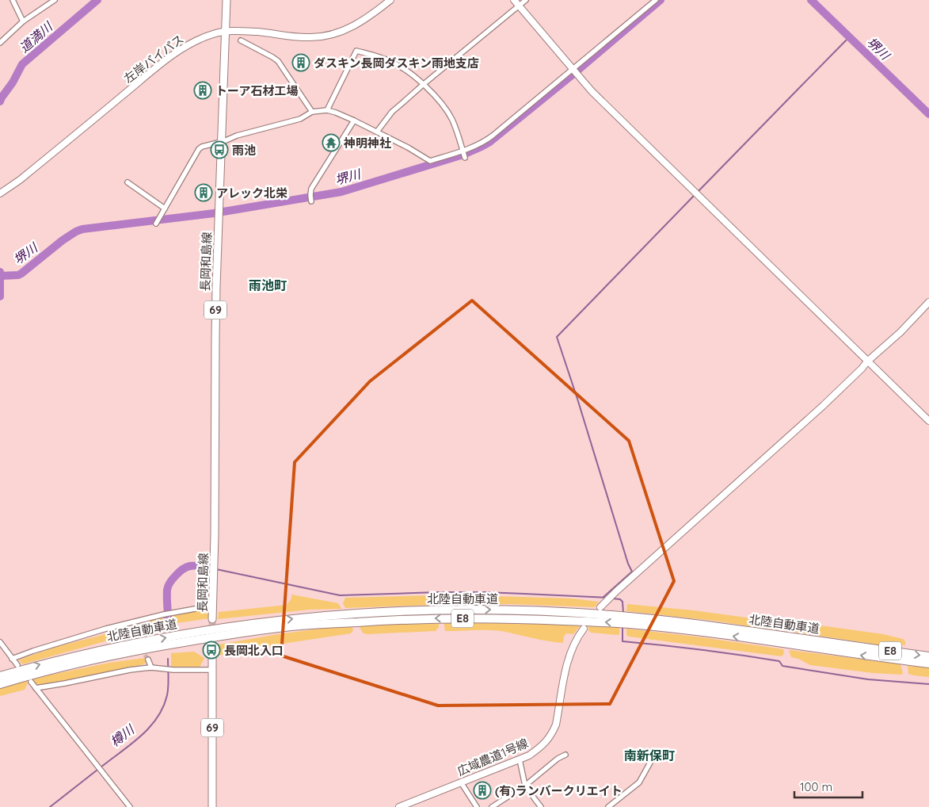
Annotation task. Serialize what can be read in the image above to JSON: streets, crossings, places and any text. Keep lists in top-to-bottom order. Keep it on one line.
{"streets":{"highway":["北陸自動車道","E8"],"main road":["長岡和島線","69"],"street":["左岸バイパス","広域農道1号線"]},"crossings":[["左岸バイパス","長岡和島線"]],"districts":["雨池町","南新保町"],"water":["道満川","堺川","樽川"],"places":{"building":["ダスキン長岡ダスキン雨地支店","トーア石材工場","アレック北栄","(有)ランバークリエイト"],"temple":["神明神社"],"bus stop":["雨池","長岡北入口"]},"scale_bar":"100 m"}
